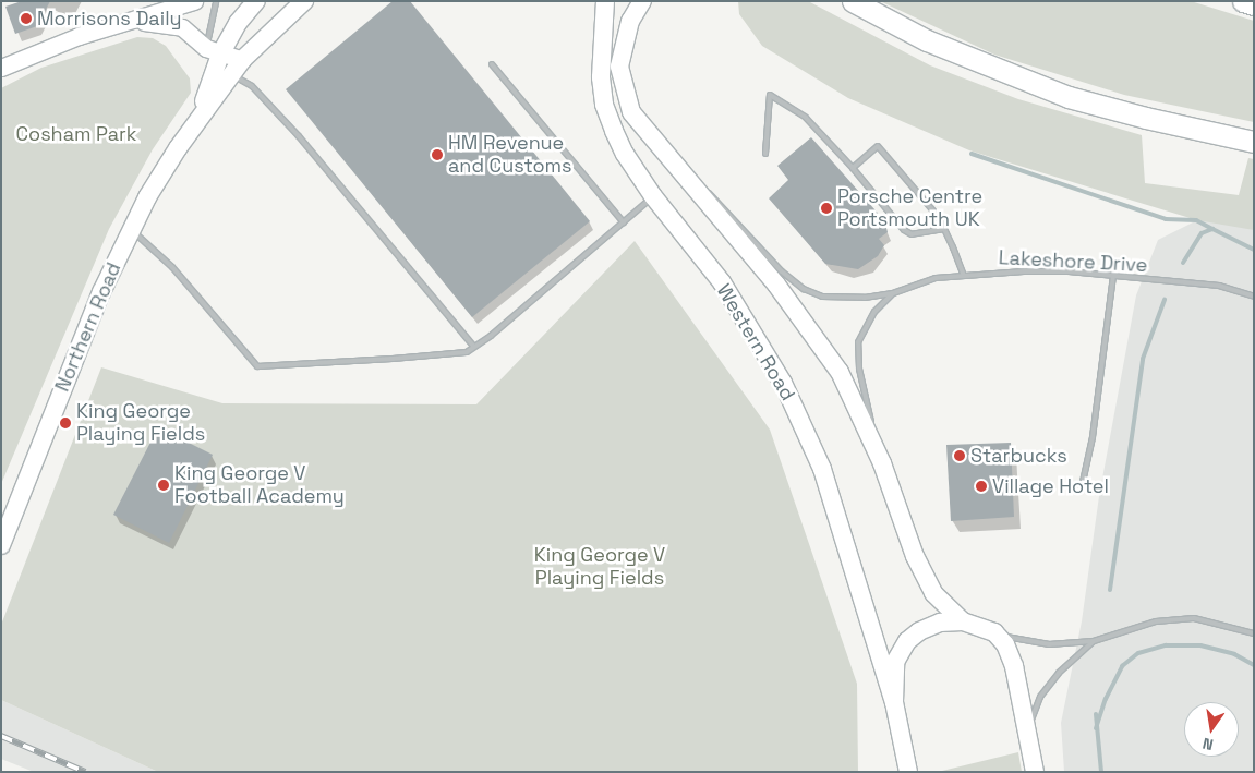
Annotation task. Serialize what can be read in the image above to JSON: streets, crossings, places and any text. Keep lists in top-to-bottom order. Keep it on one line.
{"streets":{"main road":["Northern Road","Western Road"],"lane":["Lakeshore Drive"]},"parks":["Cosham Park","King George V Playing Fields"],"places":["Morrisons Daily","HM Revenue and Customs","Porsche Centre Portsmouth UK","King George Playing Fields","Starbucks","King George V Football Academy","Village Hotel"],"north":"bottom"}
